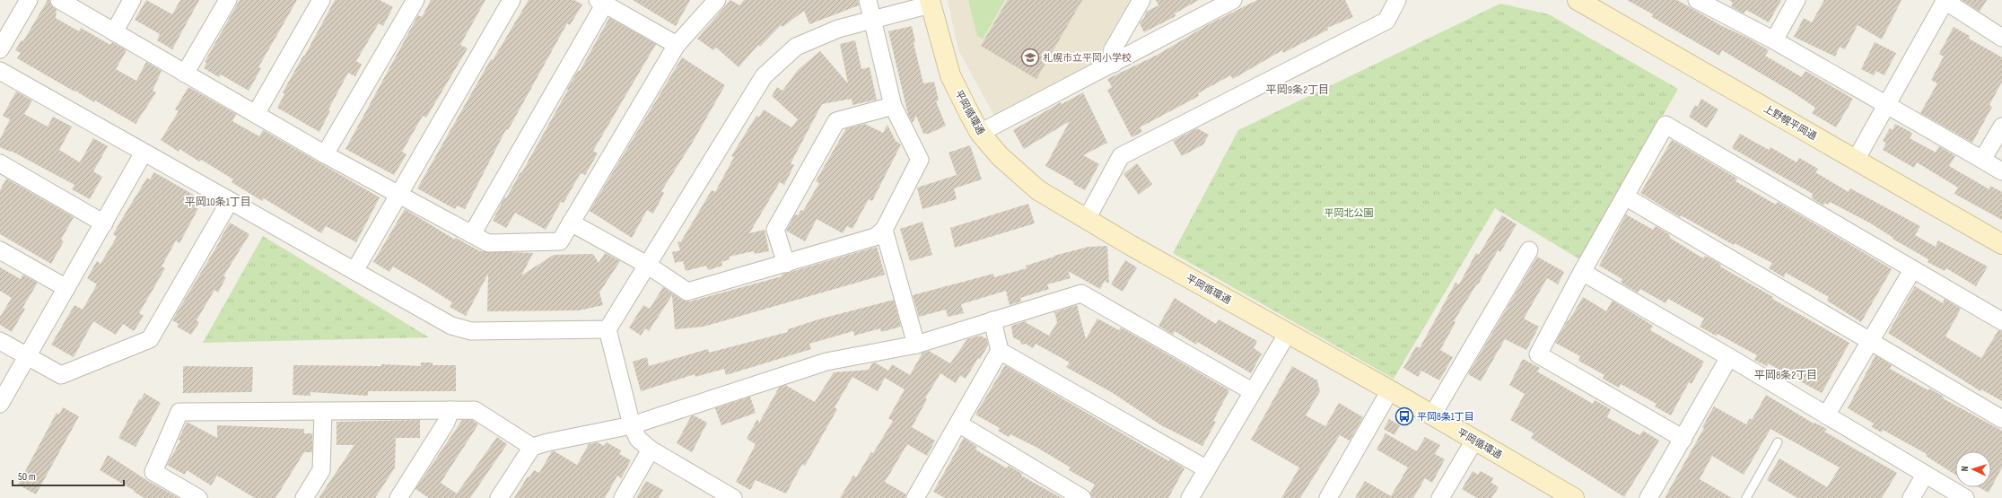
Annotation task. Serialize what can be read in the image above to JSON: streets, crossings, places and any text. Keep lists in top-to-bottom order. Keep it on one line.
{"streets":{"street":["平岡循環通","上野幌平岡通"]},"districts":["平岡9条2丁目","平岡10条1丁目","平岡8条2丁目"],"parks":["平岡北公園"],"places":{"school or university":["札幌市立平岡小学校"],"bus stop":["平岡8条1丁目"]},"scale_bar":"50 m","north":"left"}
